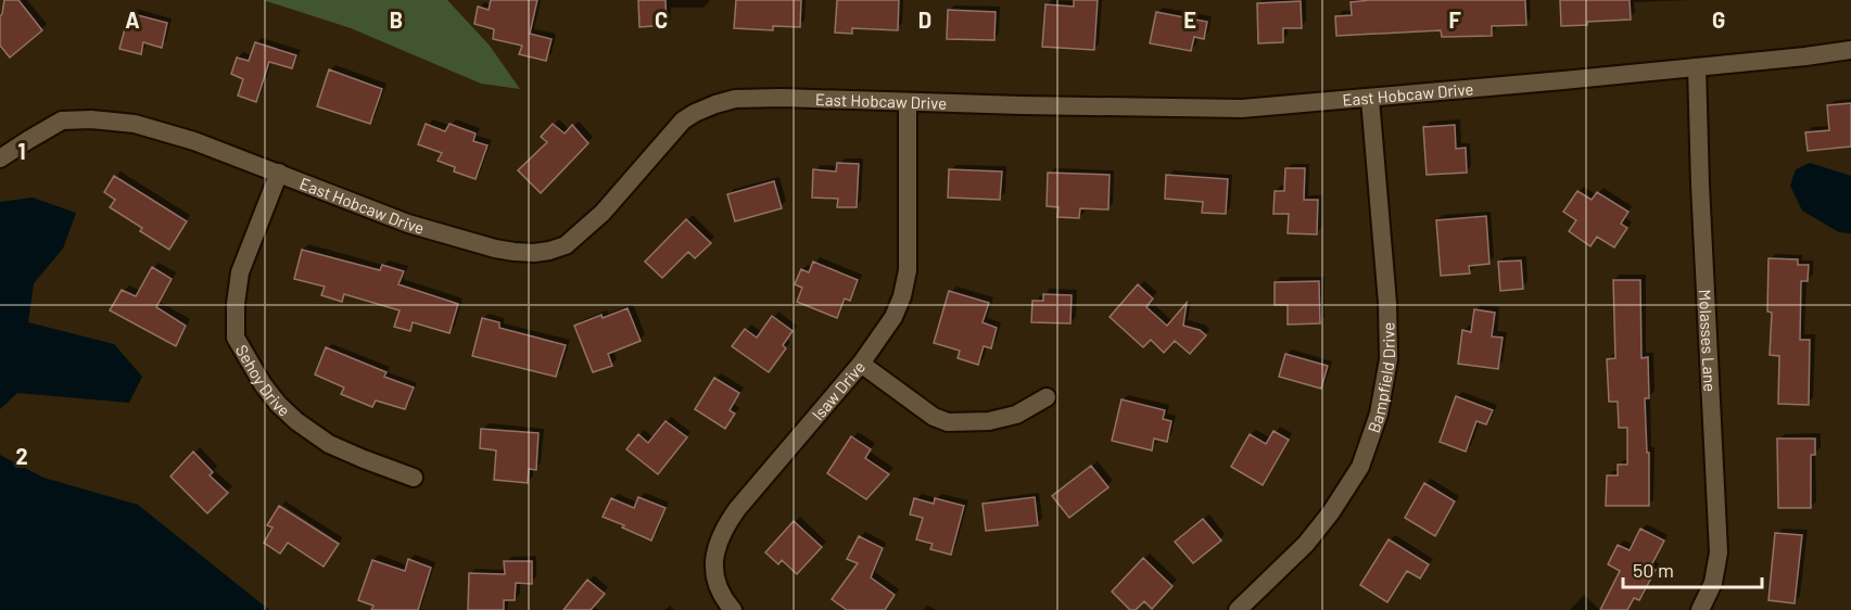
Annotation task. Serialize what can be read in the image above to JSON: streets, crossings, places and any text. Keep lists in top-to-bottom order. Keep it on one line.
{"streets":{"street":["East Hobcaw Drive","Molasses Lane","Bampfield Drive","Sehoy Drive","Isaw Drive"]},"crossings":[["East Hobcaw Drive","Molasses Lane"],["East Hobcaw Drive","Bampfield Drive"],["East Hobcaw Drive","Sehoy Drive"],["East Hobcaw Drive","Isaw Drive"]],"scale_bar":"50 m","grid":{"columns":["A","B","C","D","E","F","G"],"rows":["1","2"]}}
